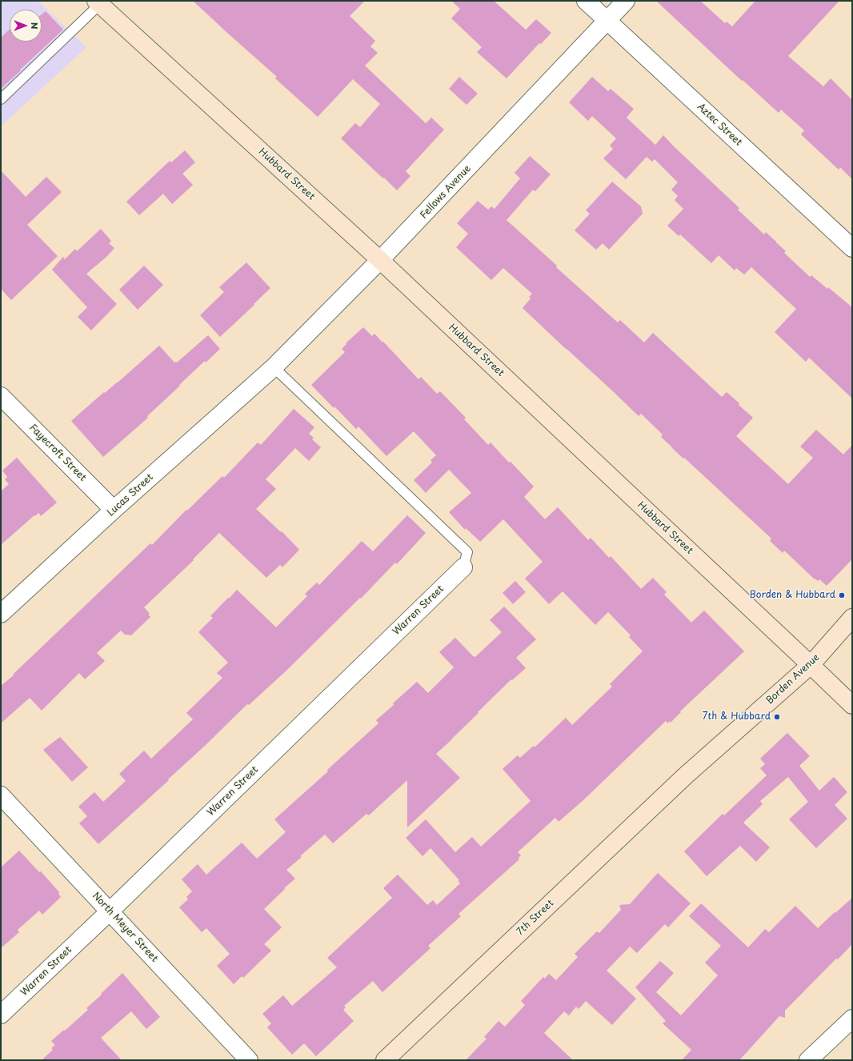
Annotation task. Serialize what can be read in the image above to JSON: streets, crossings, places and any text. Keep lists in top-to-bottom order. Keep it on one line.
{"streets":{"main road":["Hubbard Street","Borden Avenue","7th Street"],"street":["Aztec Street","Fellows Avenue","Fayecroft Street","Lucas Street","Warren Street","North Meyer Street"]},"crossings":[["Aztec Street","Fellows Avenue"],["Hubbard Street","Fellows Avenue"],["Hubbard Street","Borden Avenue"],["Fellows Avenue","Lucas Street"],["Fayecroft Street","Lucas Street"],["Warren Street","North Meyer Street"],["Borden Avenue","7th Street"]],"places":["Borden & Hubbard","7th & Hubbard"],"north":"right"}
